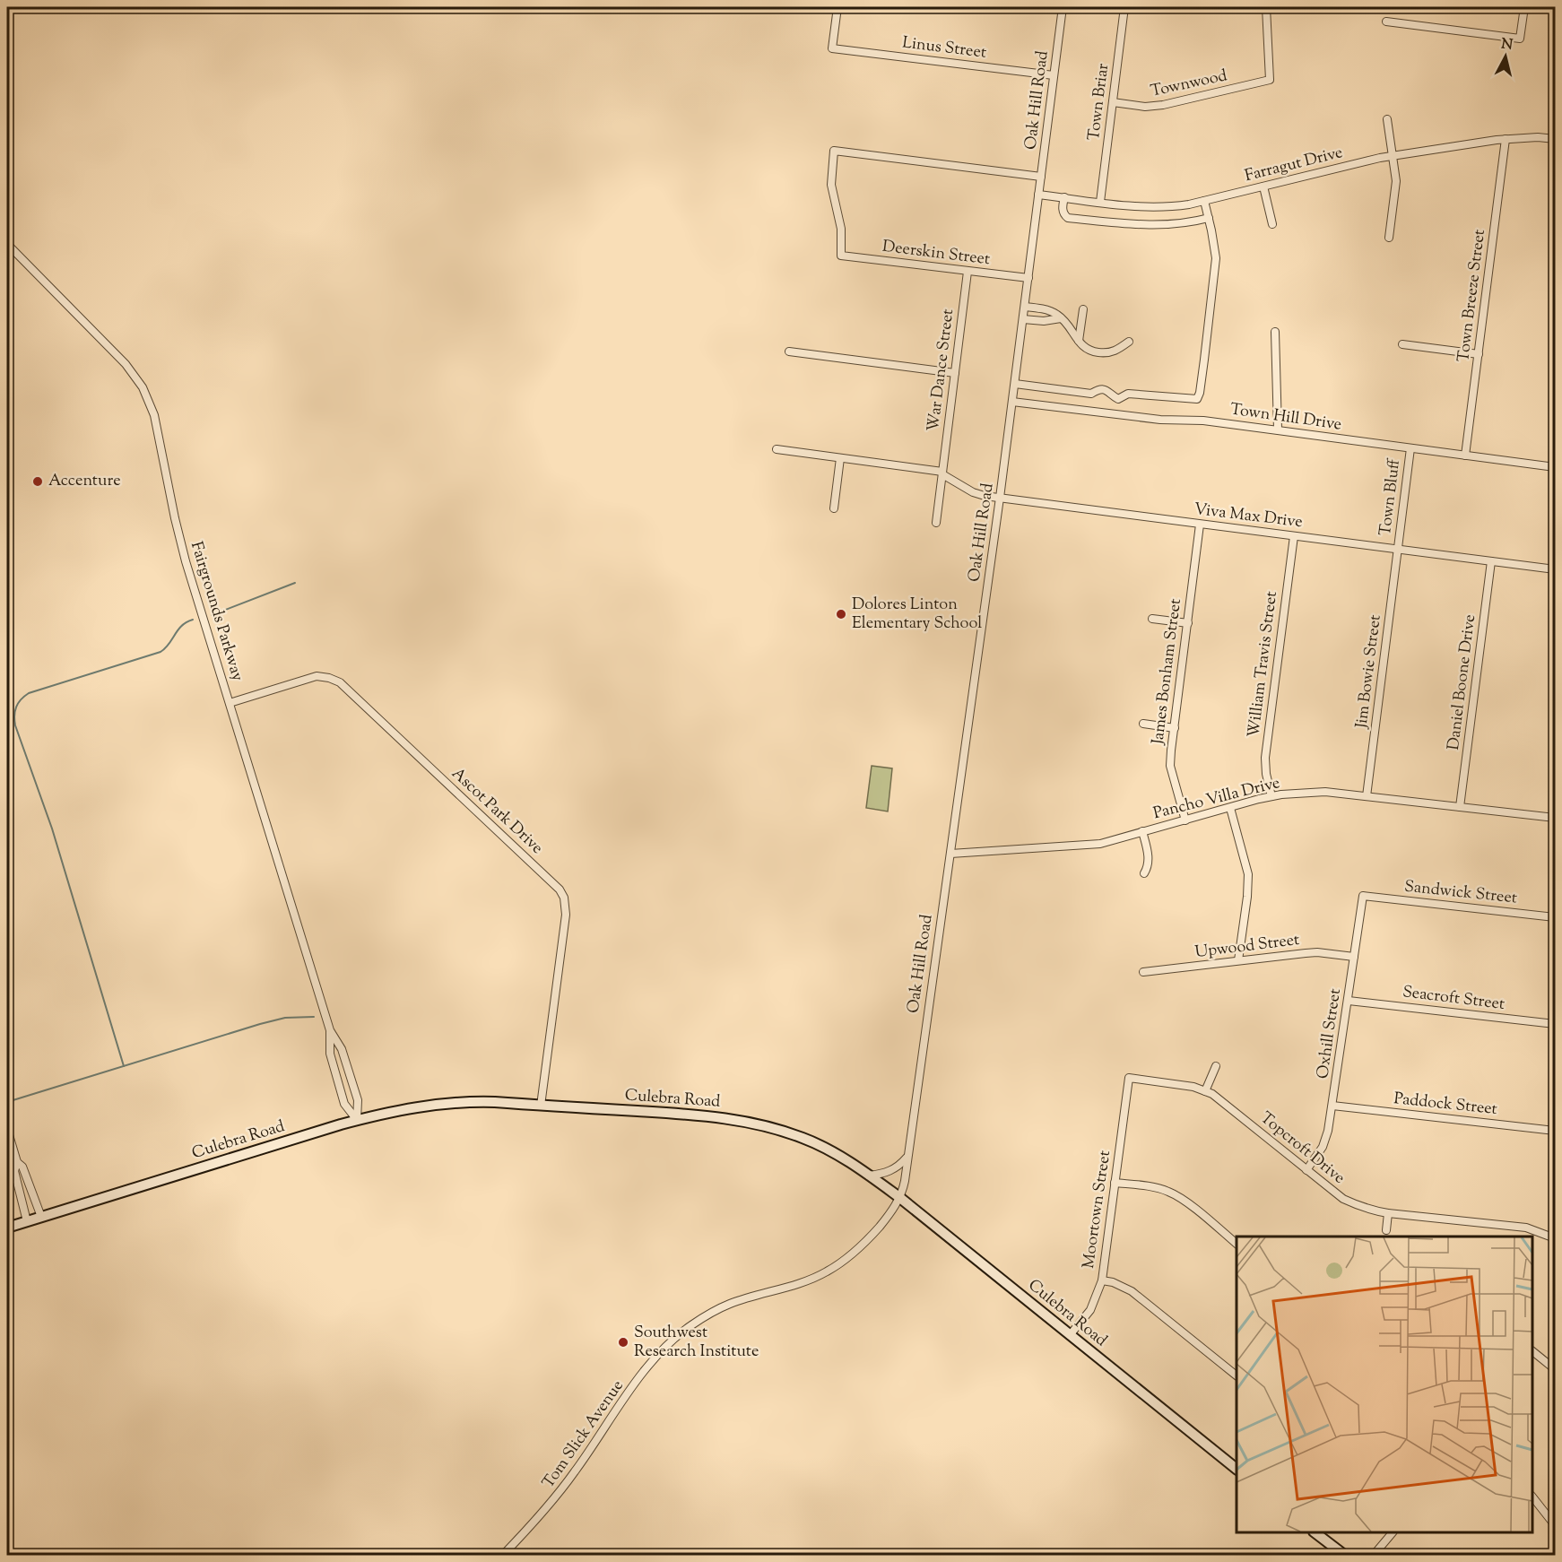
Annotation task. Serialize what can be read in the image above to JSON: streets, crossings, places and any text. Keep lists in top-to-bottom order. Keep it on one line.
{"streets":{"main road":["Culebra Road"],"street":["Linus Street","Townwood","Oak Hill Road","Town Briar","Farragut Drive","Deerskin Street","Town Breeze Street","War Dance Street","Town Hill Drive","Town Bluff","Viva Max Drive","Fairgrounds Parkway","William Travis Street","James Bonham Street","Jim Bowie Street","Daniel Boone Drive","Pancho Villa Drive","Ascot Park Drive","Sandwick Street","Upwood Street","Seacroft Street","Oxhill Street","Paddock Street","Topcroft Drive","Moortown Street","Tom Slick Avenue"]},"crossings":[["Linus Street","Oak Hill Road"],["Townwood","Town Briar"],["Oak Hill Road","Farragut Drive"],["Oak Hill Road","Deerskin Street"],["Oak Hill Road","Town Hill Drive"],["Oak Hill Road","Viva Max Drive"],["Oak Hill Road","Pancho Villa Drive"],["Oak Hill Road","Culebra Road"],["Oak Hill Road","Tom Slick Avenue"],["Town Briar","Farragut Drive"],["Farragut Drive","Town Breeze Street"],["Deerskin Street","War Dance Street"],["Town Breeze Street","Town Hill Drive"],["War Dance Street","Viva Max Drive"],["Town Hill Drive","Town Bluff"],["Town Bluff","Viva Max Drive"],["Town Bluff","Jim Bowie Street"],["Viva Max Drive","William Travis Street"],["Viva Max Drive","James Bonham Street"],["Viva Max Drive","Jim Bowie Street"],["Viva Max Drive","Daniel Boone Drive"],["Fairgrounds Parkway","Ascot Park Drive"],["Fairgrounds Parkway","Culebra Road"],["William Travis Street","Pancho Villa Drive"],["James Bonham Street","Pancho Villa Drive"],["Jim Bowie Street","Pancho Villa Drive"],["Daniel Boone Drive","Pancho Villa Drive"],["Ascot Park Drive","Culebra Road"],["Sandwick Street","Oxhill Street"],["Upwood Street","Oxhill Street"],["Seacroft Street","Oxhill Street"],["Oxhill Street","Paddock Street"],["Oxhill Street","Topcroft Drive"],["Culebra Road","Moortown Street"],["Culebra Road","Tom Slick Avenue"],["Topcroft Drive","Moortown Street"]],"places":["Accenture","Dolores Linton Elementary School","Southwest Research Institute"],"north":"top"}
